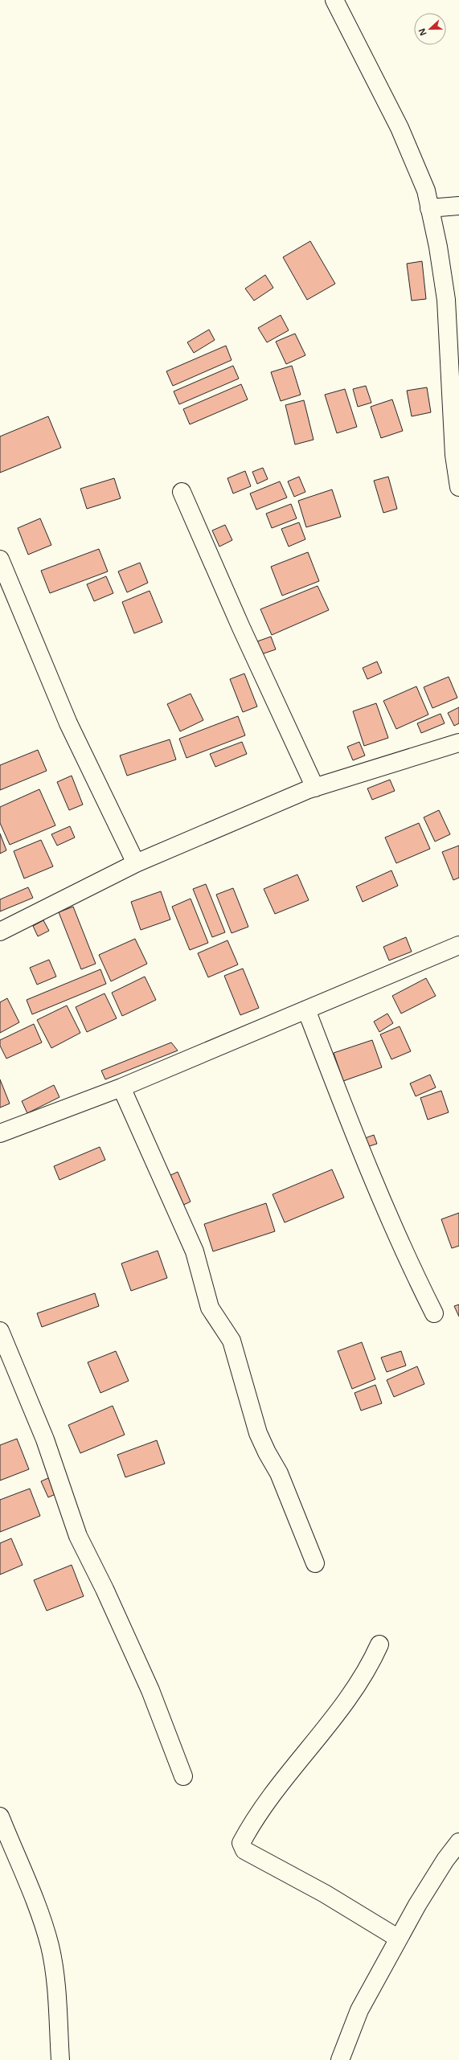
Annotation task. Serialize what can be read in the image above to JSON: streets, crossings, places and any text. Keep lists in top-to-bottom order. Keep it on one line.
{"north":"left"}
